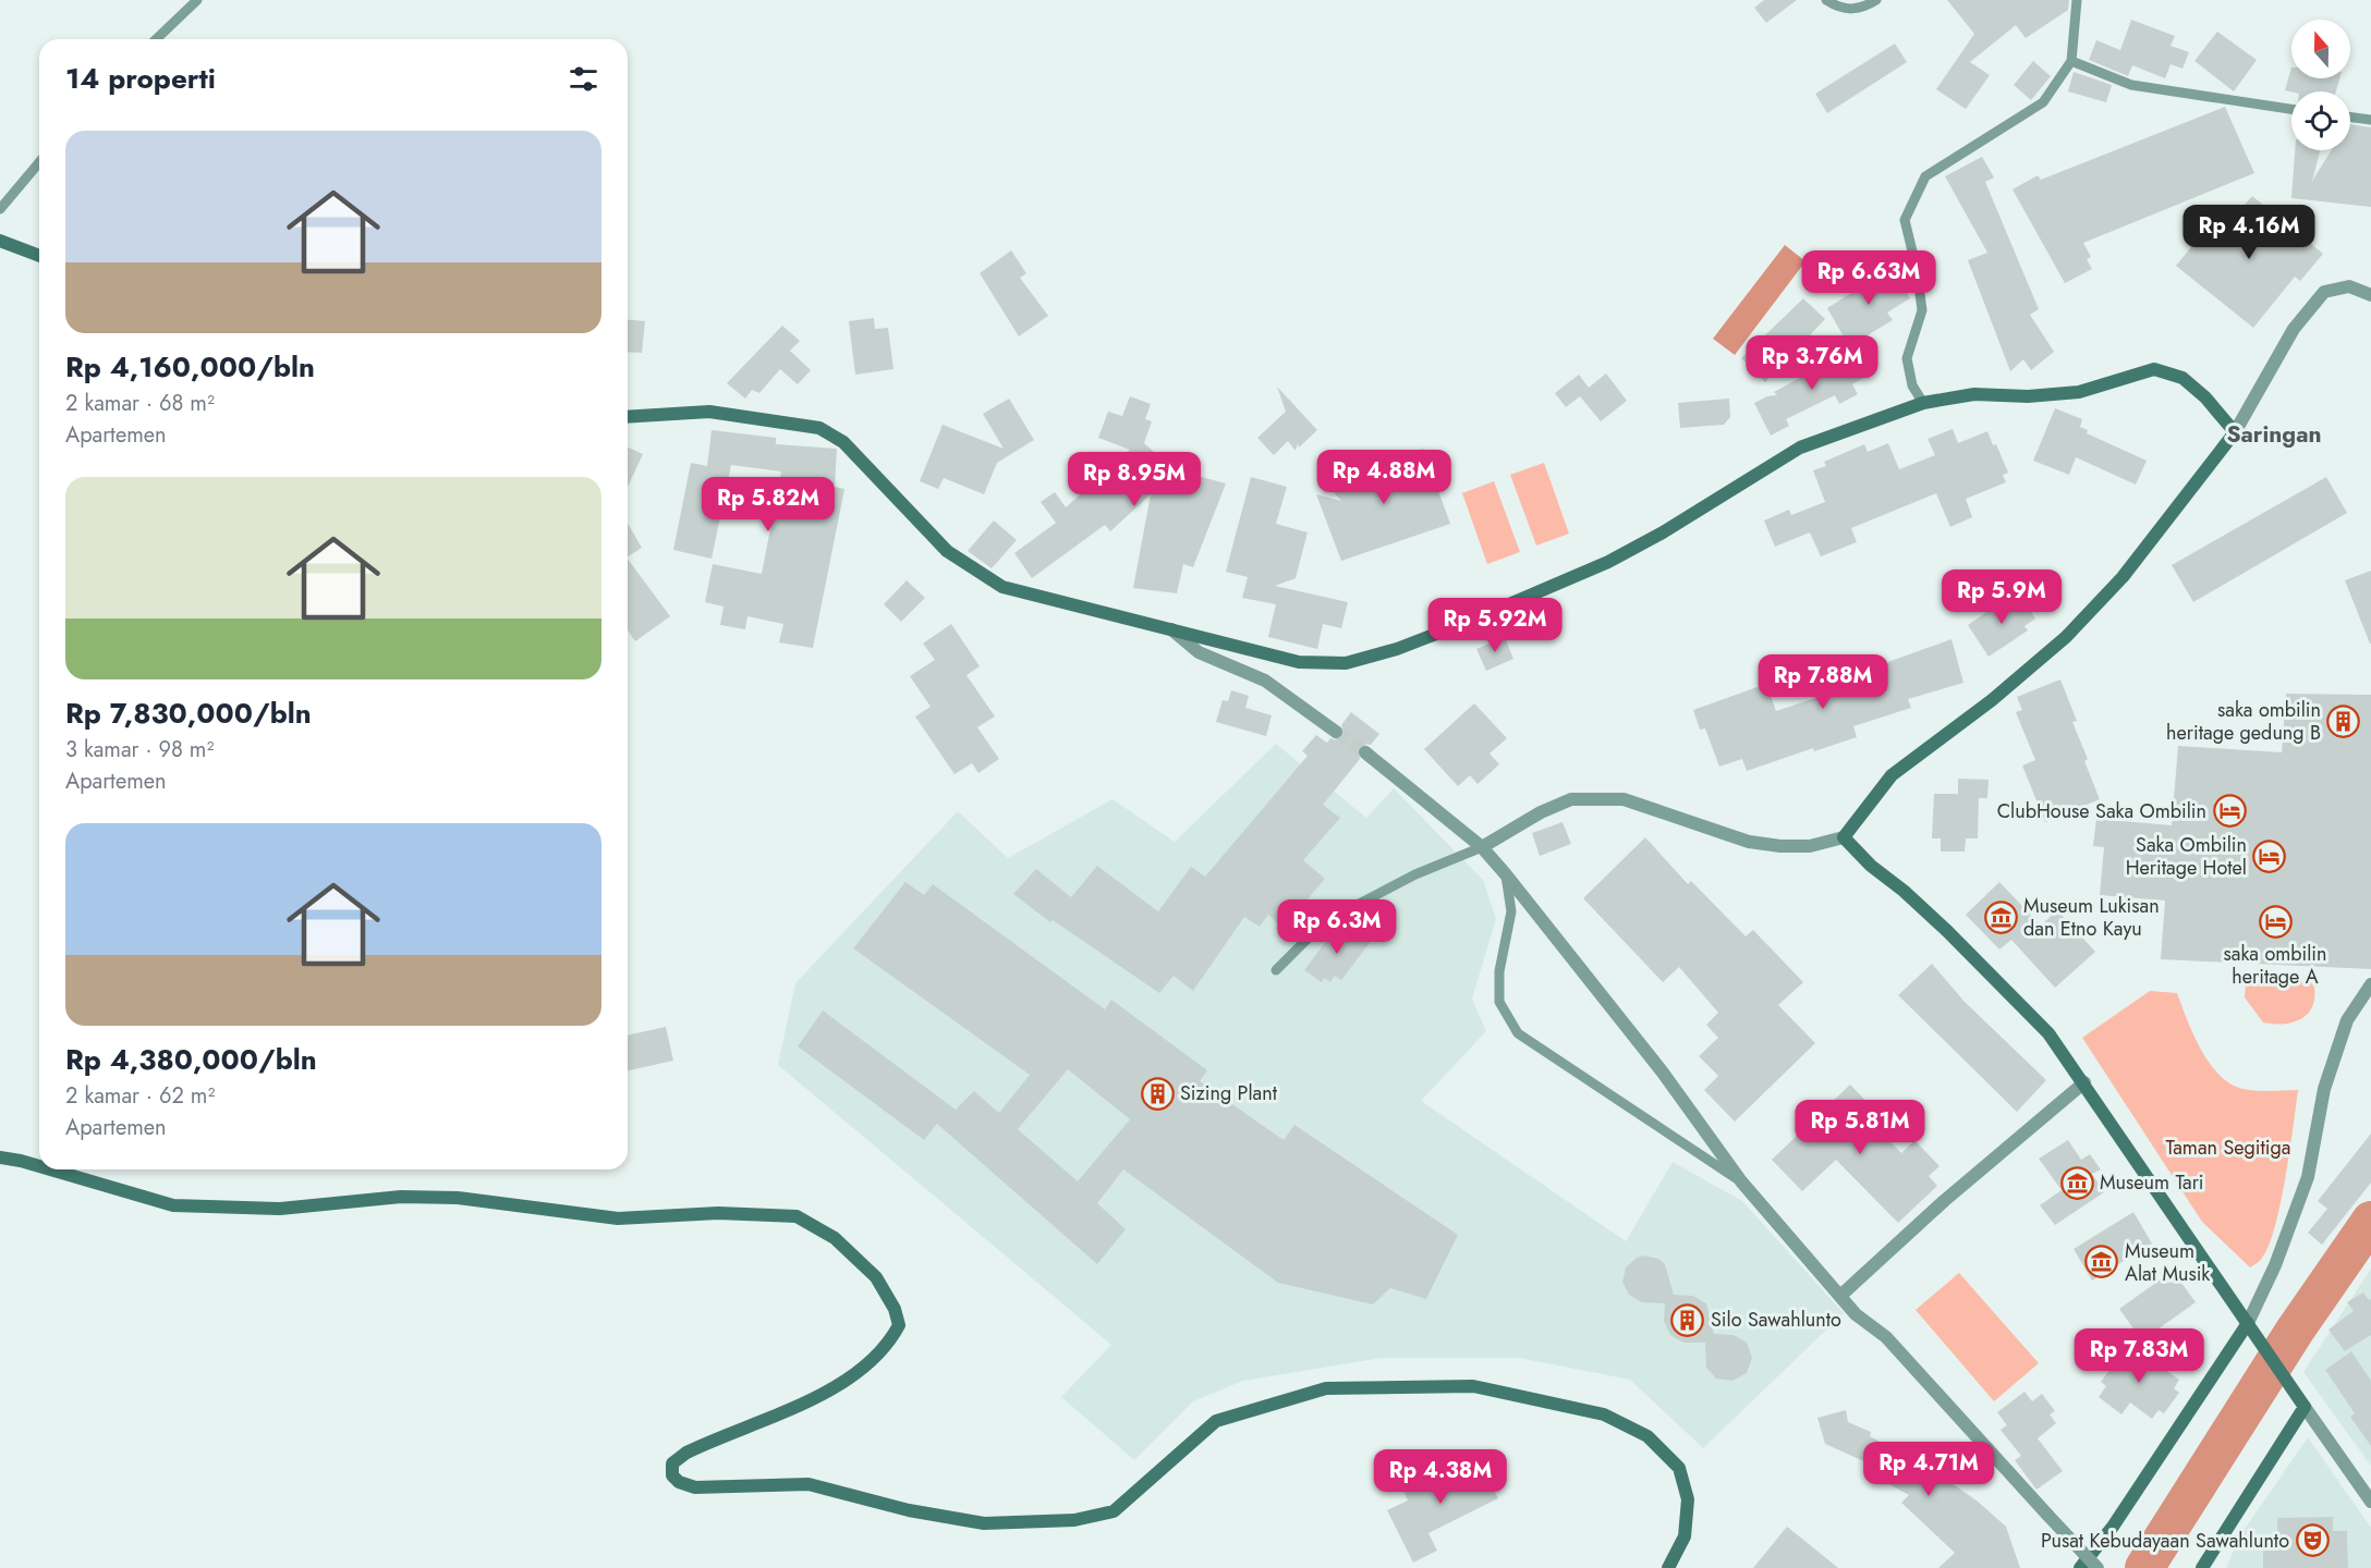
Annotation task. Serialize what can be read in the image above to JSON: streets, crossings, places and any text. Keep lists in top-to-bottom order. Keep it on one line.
{"districts":["Saringan"],"parks":["Taman Segitiga"],"places":{"building":["saka ombilin heritage gedung B","Sizing Plant","Silo Sawahlunto"],"hotel":["ClubHouse Saka Ombilin","Saka Ombilin Heritage Hotel","saka ombilin heritage A"],"museum":["Museum Lukisan dan Etno Kayu","Museum Tari","Museum Alat Musik"],"theatre":["Pusat Kebudayaan Sawahlunto"]},"north":"top","page":{"heading":"14 properti","list":[{"name":"Rp 4,160,000/bln","note":"2 kamar · 68 m² · Apartemen"},{"name":"Rp 7,830,000/bln","note":"3 kamar · 98 m² · Apartemen"},{"name":"Rp 4,380,000/bln","note":"2 kamar · 62 m² · Apartemen"}],"price":["Rp 4.16M","Rp 6.63M","Rp 3.76M","Rp 4.88M","Rp 8.95M","Rp 5.82M","Rp 5.9M","Rp 5.92M","Rp 7.88M","Rp 6.3M","Rp 5.81M","Rp 7.83M","Rp 4.71M","Rp 4.38M"]}}
